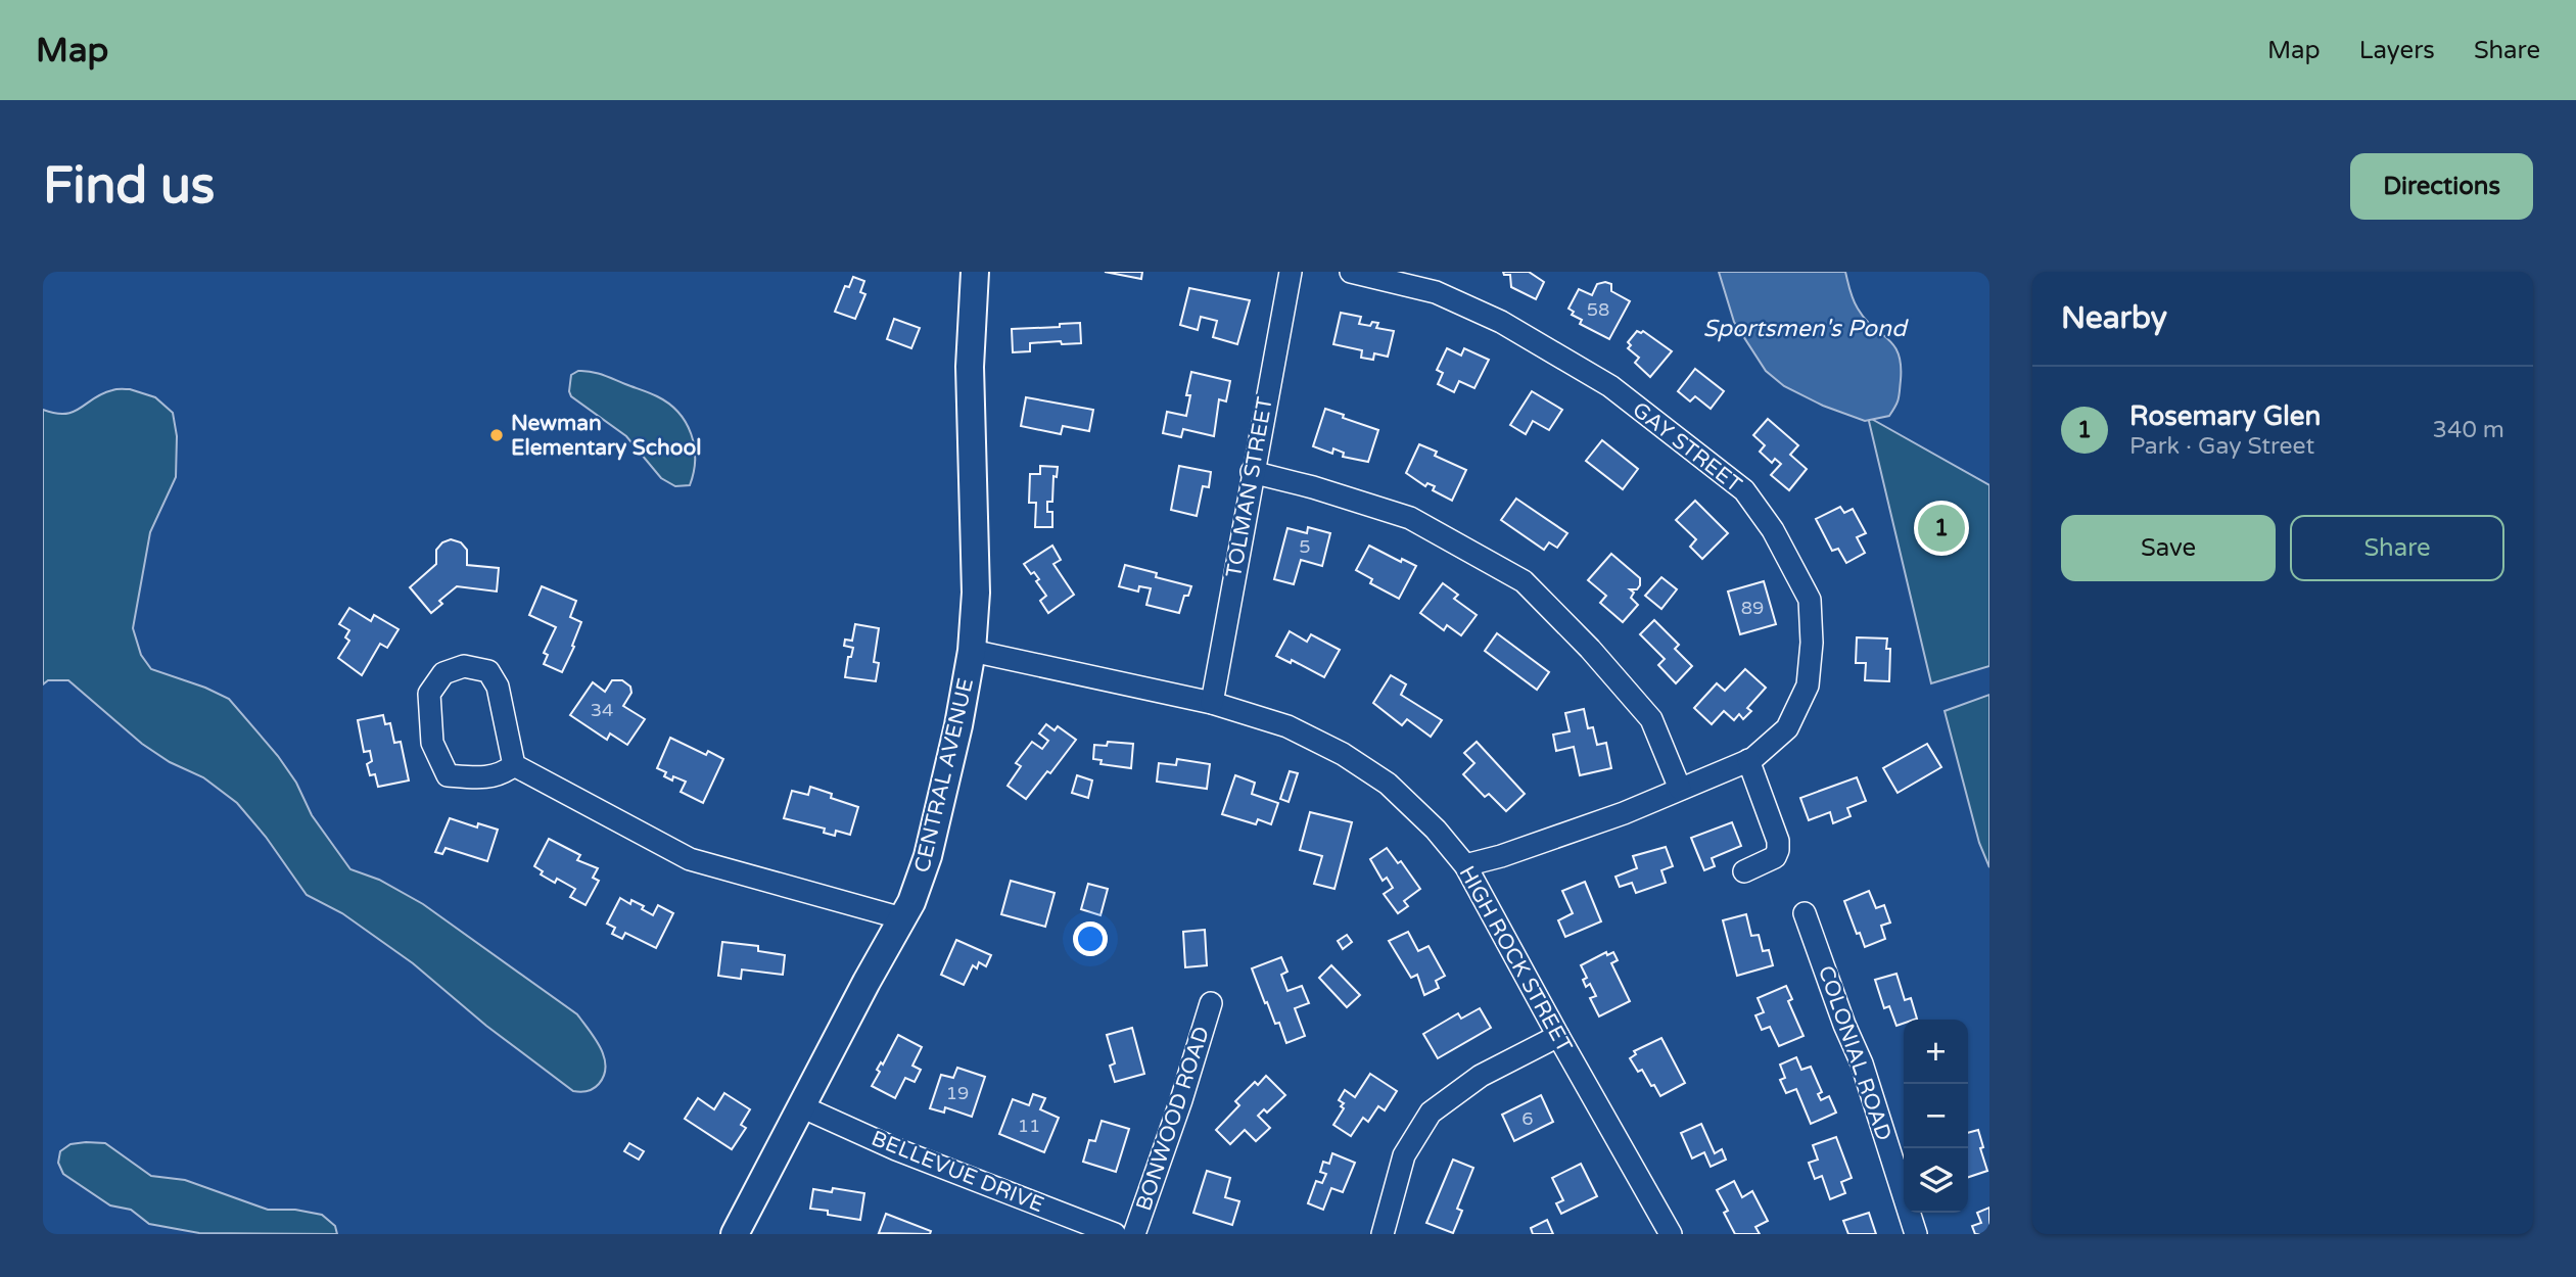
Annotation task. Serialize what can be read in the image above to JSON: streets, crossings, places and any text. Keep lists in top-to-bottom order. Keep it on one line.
{"streets":{"main road":["CENTRAL AVENUE"],"street":["GAY STREET","TOLMAN STREET","HIGH ROCK STREET","COLONIAL ROAD","BONWOOD ROAD","BELLEVUE DRIVE"]},"crossings":[["GAY STREET","HIGH ROCK STREET"],["TOLMAN STREET","HIGH ROCK STREET"],["CENTRAL AVENUE","HIGH ROCK STREET"],["CENTRAL AVENUE","BELLEVUE DRIVE"]],"water":["Sportsmen's Pond"],"places":["Newman Elementary School"],"house_numbers":["58","5","89","34","19","6","11"],"page":{"header":"Map","nav":["Map","Layers","Share"],"buttons":["Directions",["Save","Share"]],"title":"Find us","heading":"Nearby","list":[{"mark":"1","name":"Rosemary Glen","note":"Park · Gay Street","value":"340 m"}],"pins":"1","map_buttons":["+","−"]}}
